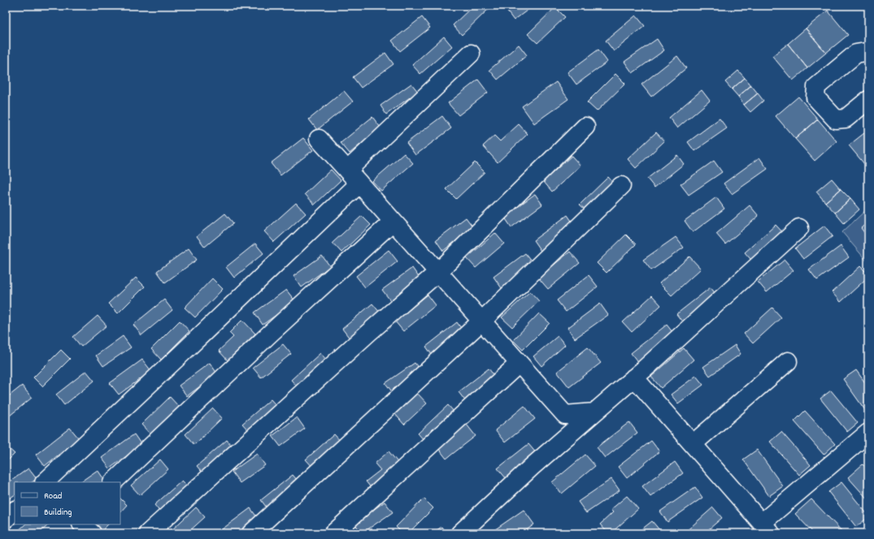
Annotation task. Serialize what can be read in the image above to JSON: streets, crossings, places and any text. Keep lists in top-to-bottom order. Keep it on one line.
{"legend":["Road","Building"]}
